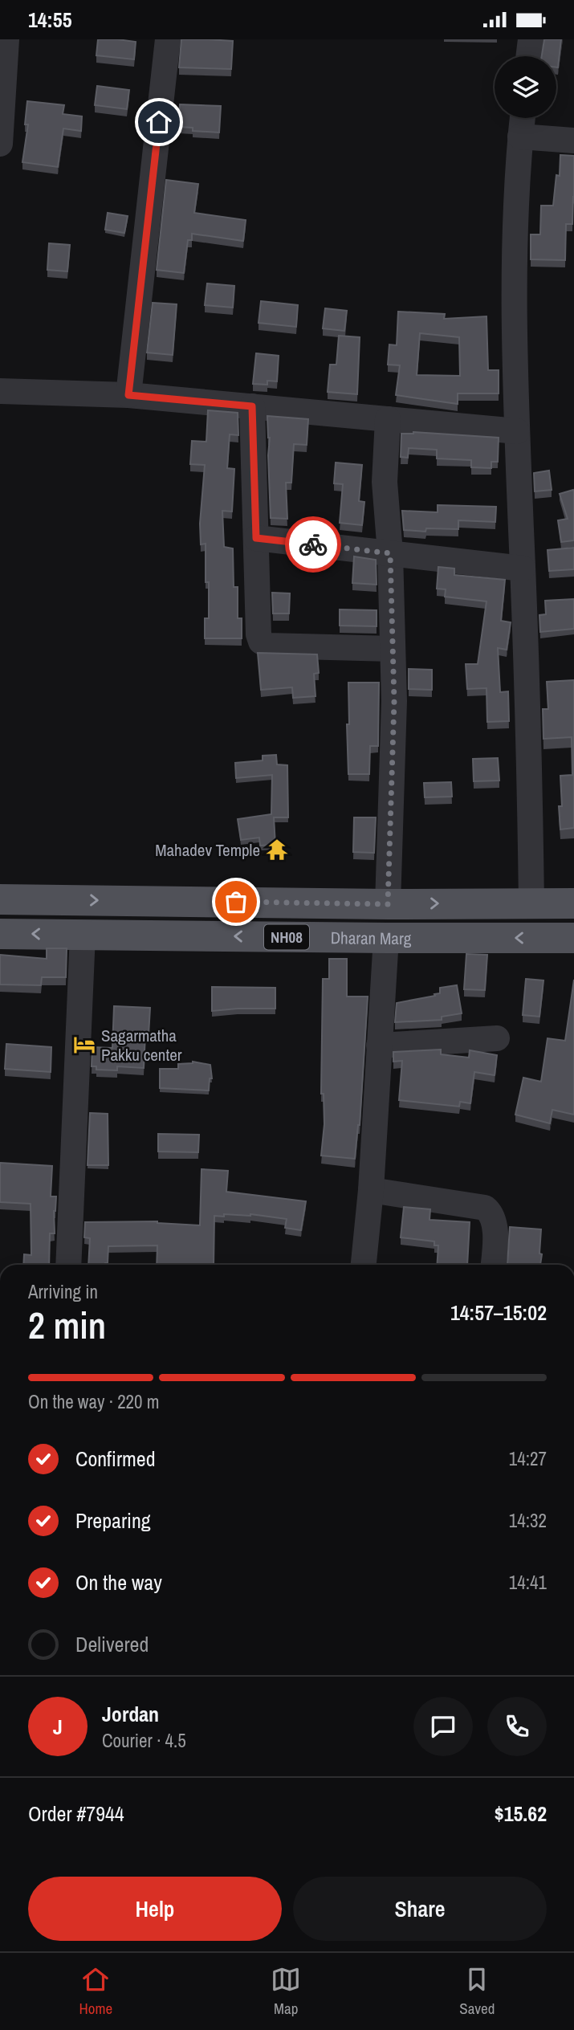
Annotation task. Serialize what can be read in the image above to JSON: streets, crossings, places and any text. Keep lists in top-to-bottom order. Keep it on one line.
{"streets":{"main road":["NH08","Dharan Marg"]},"places":{"temple":["Mahadev Temple"],"hotel":["Sagarmatha Pakku center"]},"page":{"status":"14:55","heading":["2 min","Arriving in","14:57–15:02"],"panel":["Jordan","Courier · 4.5","Order #7944","$15.62"],"bar":"On the way · 220 m","list":[["Confirmed","14:27"],["Preparing","14:32"],["On the way","14:41"],"Delivered"],"round":"J","buttons":["Help","Share"],"tabs":["Home","Map","Saved"]}}
